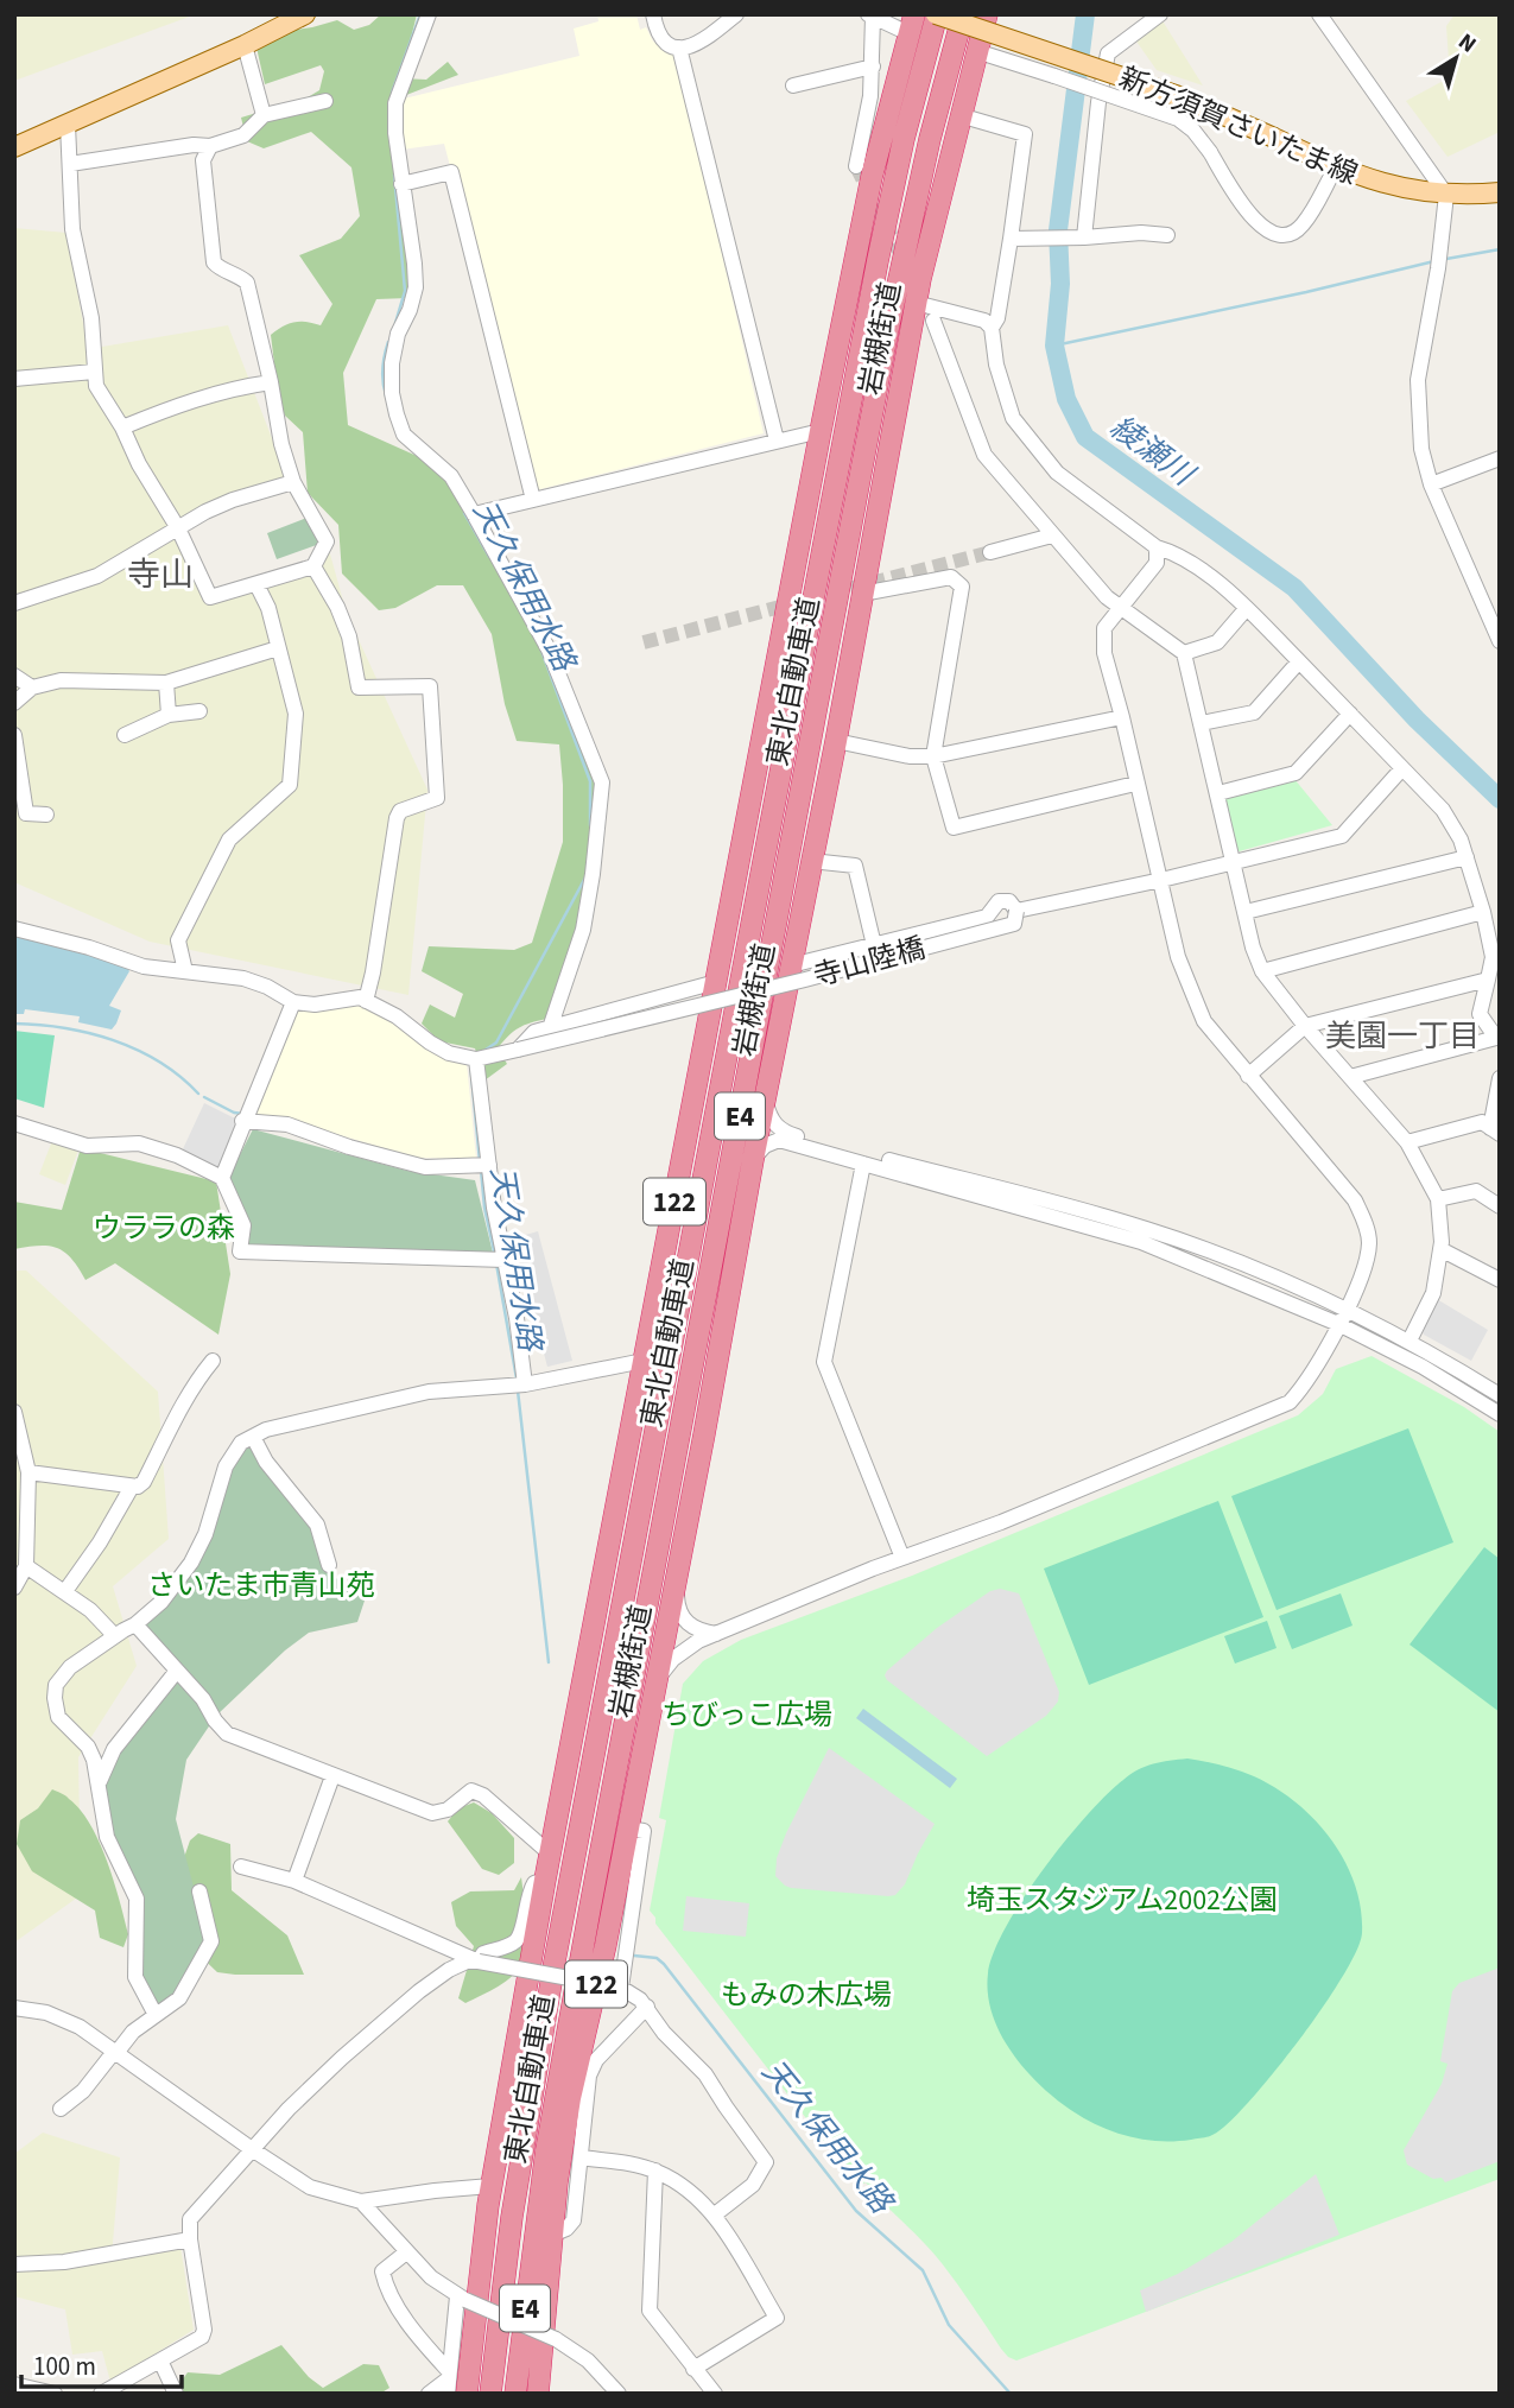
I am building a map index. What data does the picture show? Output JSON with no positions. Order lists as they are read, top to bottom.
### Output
{
  "streets": {
    "highway": [
      "岩槻街道",
      "東北自動車道",
      "E4",
      "122"
    ],
    "main road": ["新方須賀さいたま線"],
    "street": ["寺山陸橋"]
  },
  "crossings": [
    ["新方須賀さいたま線", "東北自動車道"]
  ],
  "districts": ["寺山", "美園一丁目"],
  "water": ["綾瀬川", "天久保用水路"],
  "parks": [
    "ウララの森",
    "さいたま市青山苑",
    "ちびっこ広場",
    "埼玉スタジアム2002公園",
    "もみの木広場"
  ],
  "scale_bar": "100 m",
  "north": "top right"
}
